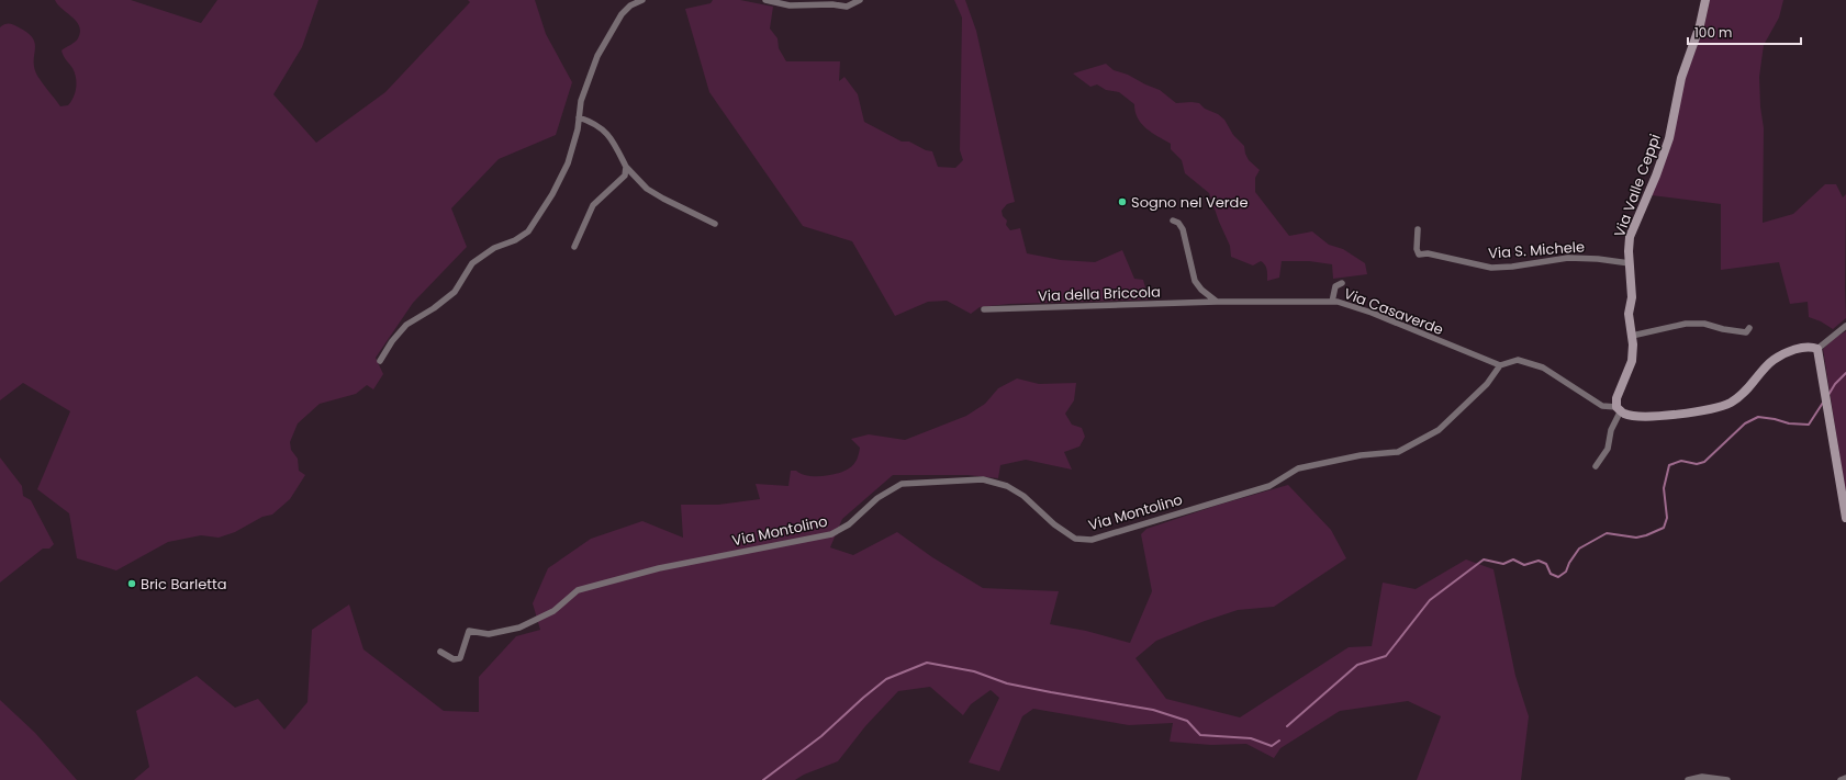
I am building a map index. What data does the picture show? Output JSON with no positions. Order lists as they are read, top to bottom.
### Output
{
  "streets": {
    "street": [
      "Via Valle Ceppi",
      "Via S. Michele",
      "Via della Briccola",
      "Via Casaverde",
      "Via Montolino"
    ]
  },
  "crossings": [
    ["Via Valle Ceppi", "Via S. Michele"],
    ["Via della Briccola", "Via Casaverde"],
    ["Via Casaverde", "Via Montolino"]
  ],
  "places": ["Sogno nel Verde", "Bric Barletta"],
  "scale_bar": "100 m"
}
